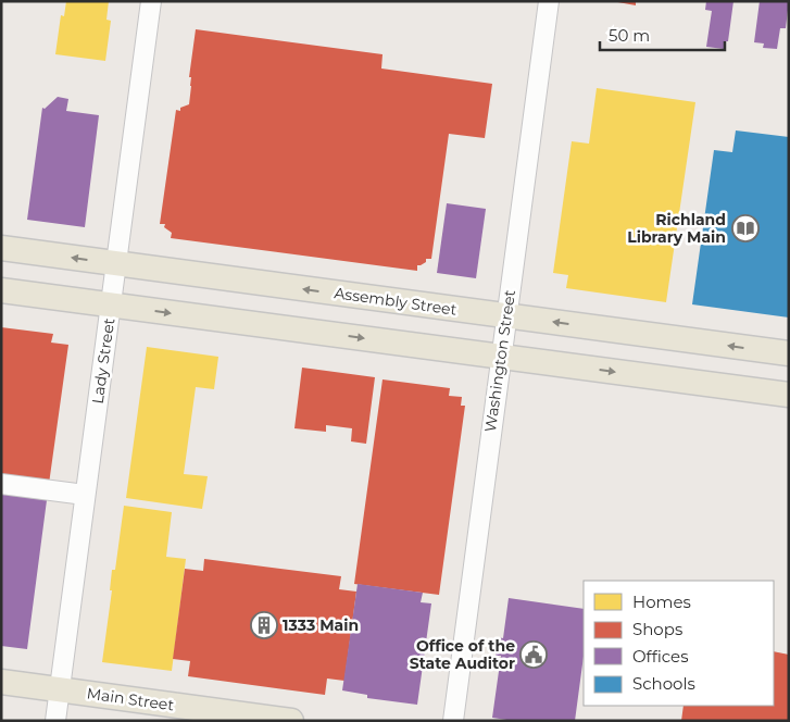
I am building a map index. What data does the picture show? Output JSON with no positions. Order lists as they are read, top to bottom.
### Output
{
  "streets": {
    "main road": ["Assembly Street", "Main Street"],
    "street": ["Lady Street", "Washington Street"]
  },
  "crossings": [
    ["Assembly Street", "Lady Street"],
    ["Assembly Street", "Washington Street"],
    ["Lady Street", "Main Street"]
  ],
  "places": {
    "library": ["Richland Library Main"],
    "building": ["1333 Main"],
    "public building": ["Office of the State Auditor"]
  },
  "legend": [
    "Homes",
    "Shops",
    "Offices",
    "Schools"
  ],
  "scale_bar": "50 m"
}
